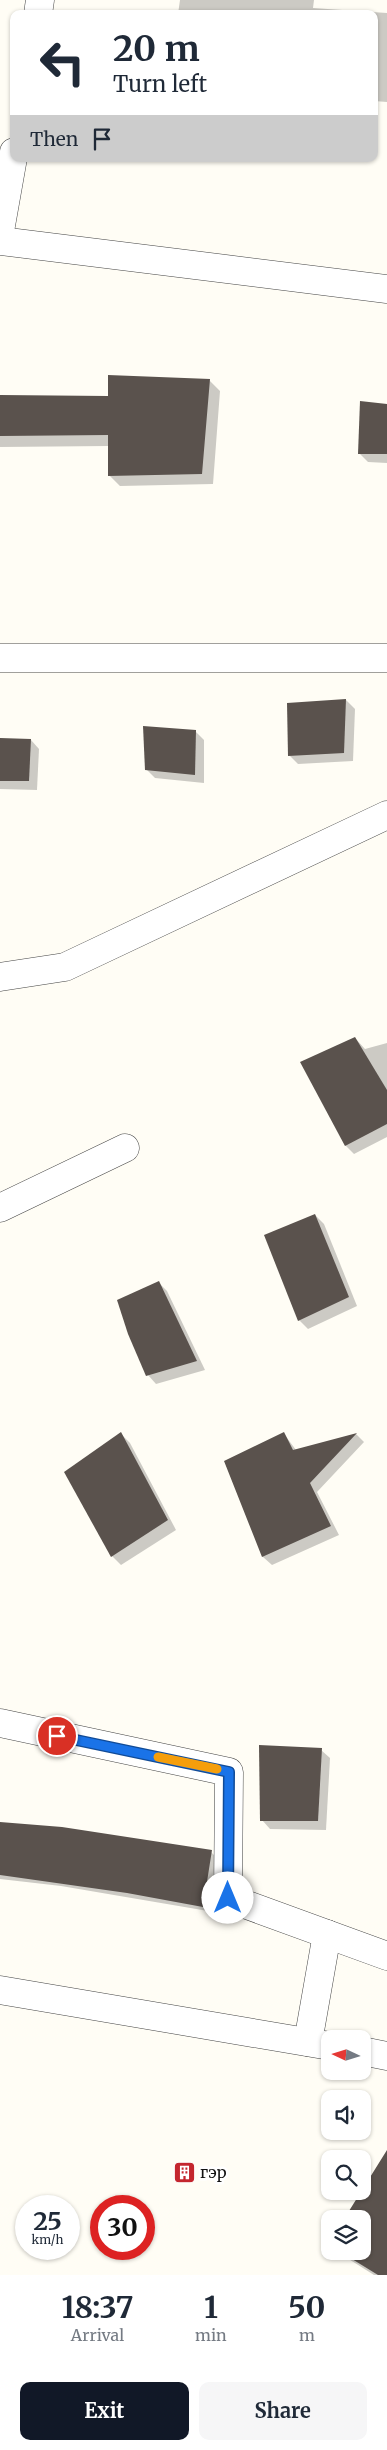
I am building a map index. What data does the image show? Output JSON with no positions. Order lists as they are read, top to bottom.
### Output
{
  "places": {
    "building": ["гэр"]
  },
  "north": "left",
  "page": {
    "turn": ["20 m", "Turn left"],
    "then": "Then",
    "speed": "25 km/h",
    "limit": "30",
    "eta": [
      "18:37",
      "Arrival",
      "1",
      "min",
      "50",
      "m"
    ],
    "buttons": ["Exit", "Share"]
  }
}
